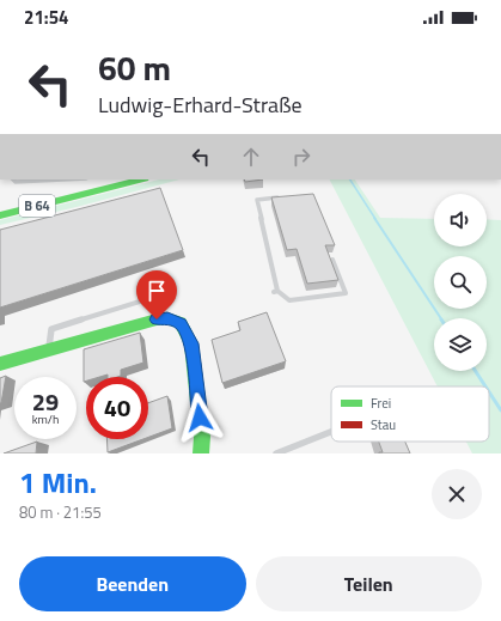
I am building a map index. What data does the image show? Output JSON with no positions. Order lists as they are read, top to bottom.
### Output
{
  "streets": {
    "street": ["B 64"]
  },
  "legend": ["Frei", "Stau"],
  "page": {
    "status": "21:54",
    "turn": ["60 m", "Ludwig-Erhard-Straße"],
    "speed": "29 km/h",
    "limit": "40",
    "heading": ["1 Min.", "80 m · 21:55"],
    "buttons": ["Beenden", "Teilen"]
  }
}
